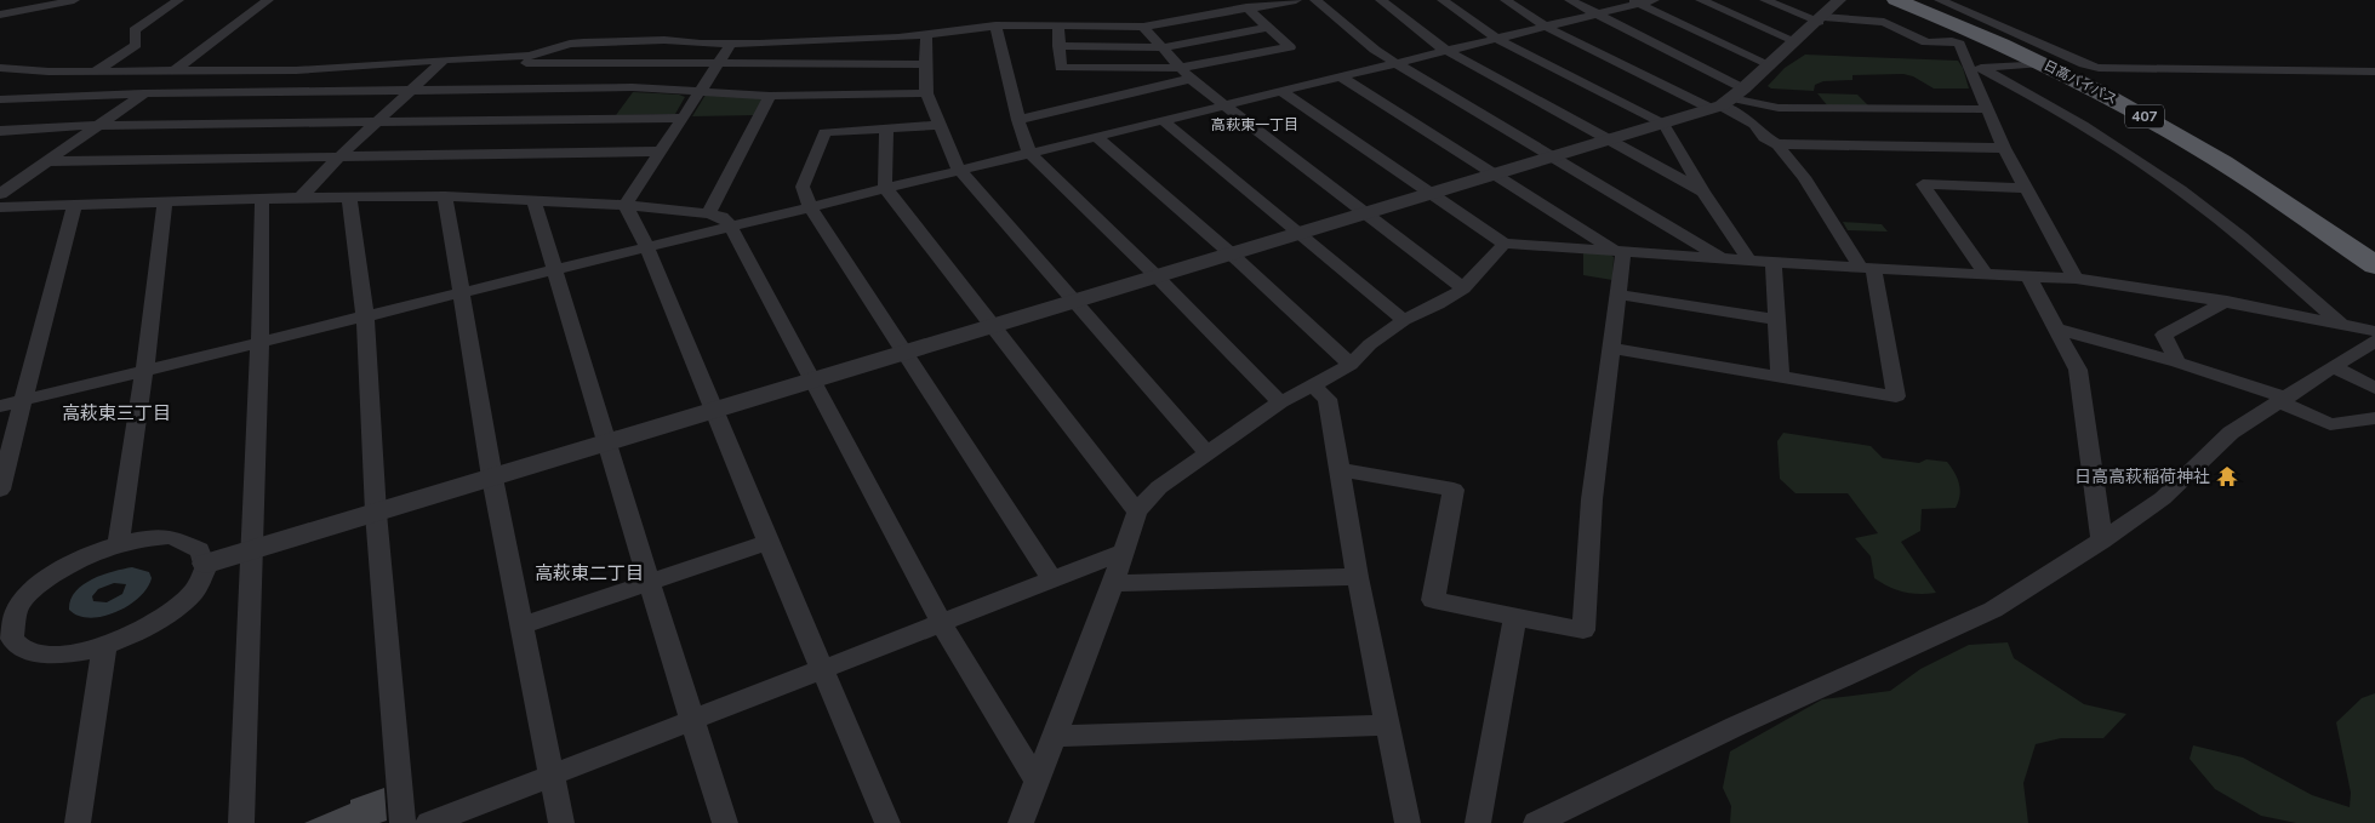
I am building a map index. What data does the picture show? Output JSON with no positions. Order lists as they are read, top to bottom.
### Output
{
  "streets": {
    "highway": ["日高バイパス", "407"]
  },
  "districts": ["高萩東一丁目", "高萩東三丁目", "高萩東二丁目"],
  "places": {
    "temple": ["日高高萩稲荷神社"]
  }
}
